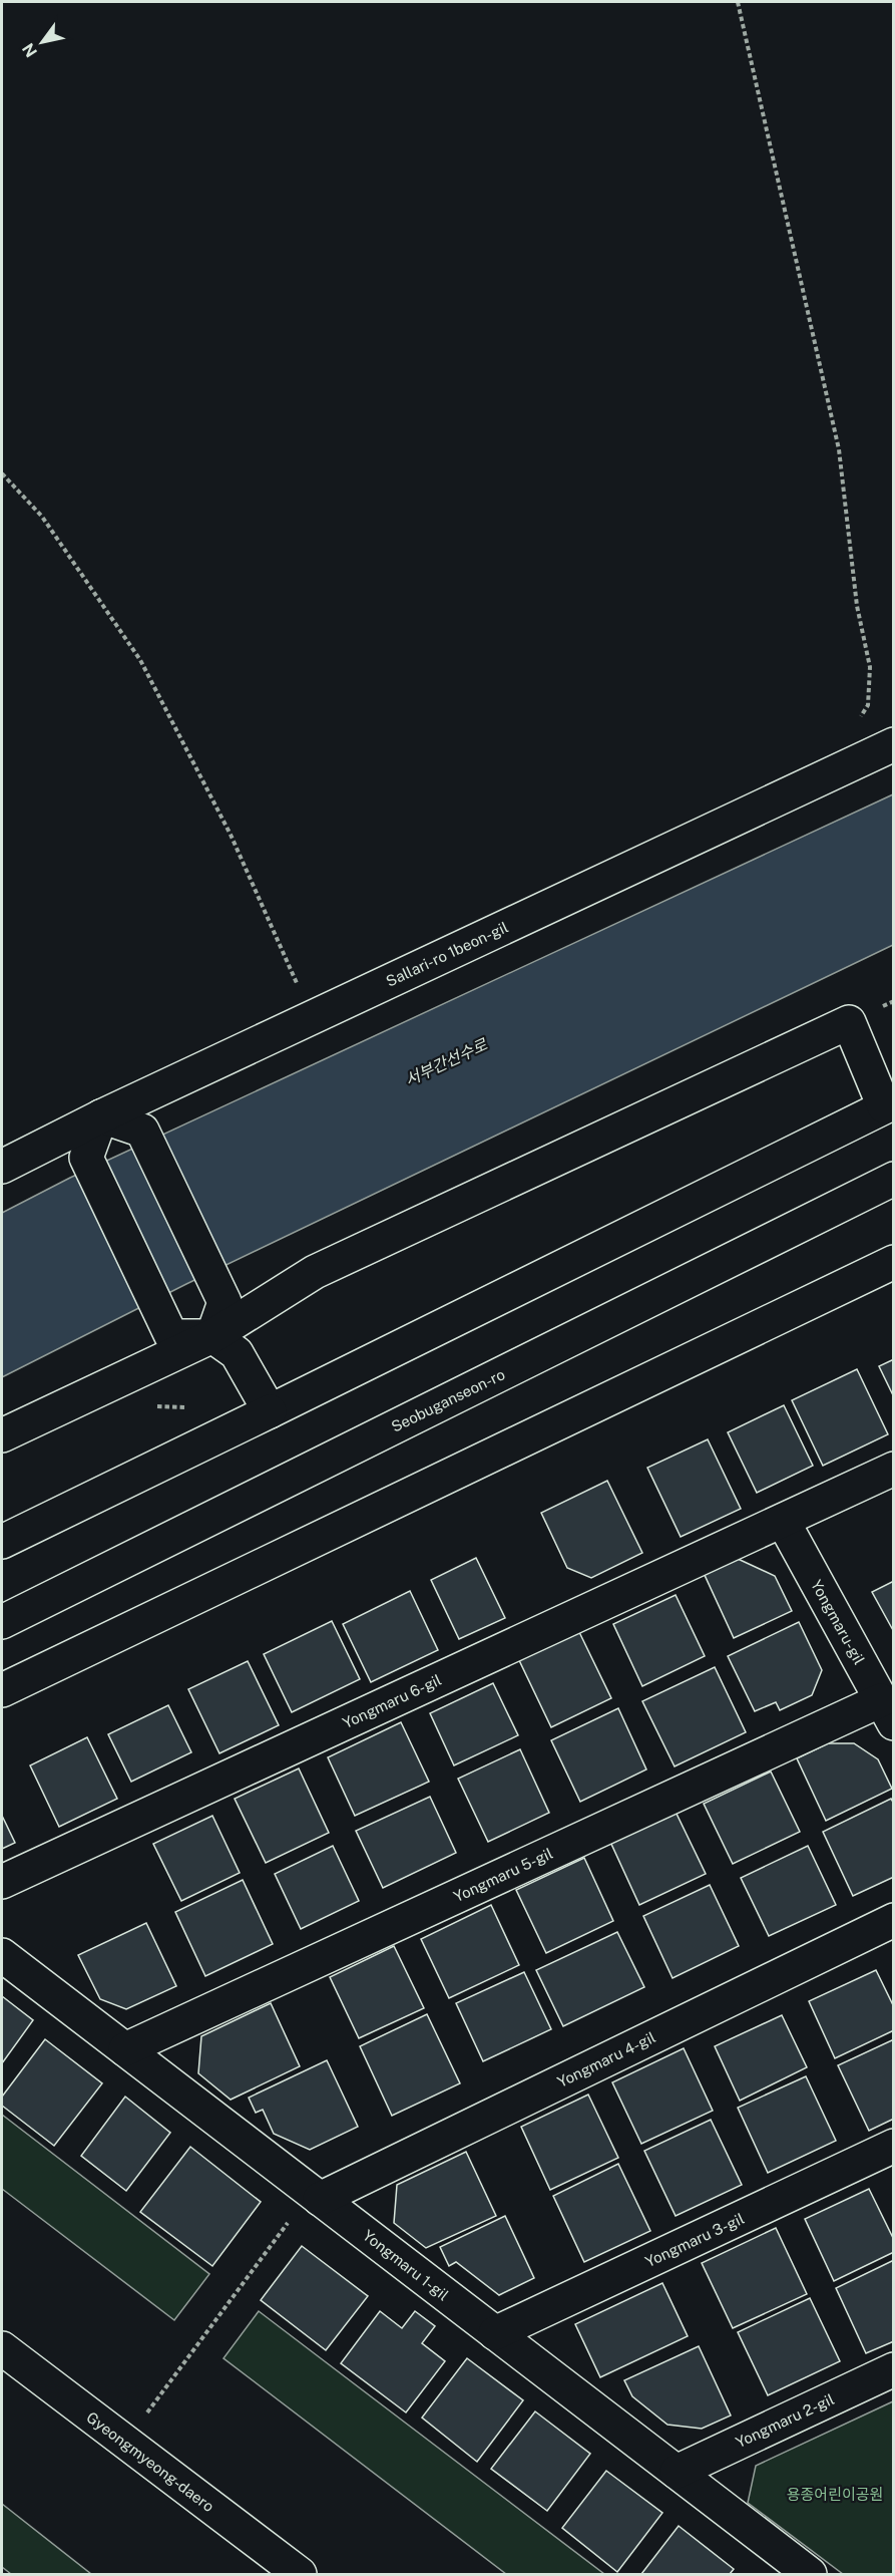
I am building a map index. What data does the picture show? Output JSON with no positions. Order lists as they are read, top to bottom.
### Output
{
  "streets": {
    "street": [
      "Sallari-ro 1beon-gil",
      "Seobuganseon-ro",
      "Yongmaru-gil",
      "Yongmaru 6-gil",
      "Yongmaru 5-gil",
      "Yongmaru 4-gil",
      "Yongmaru 3-gil",
      "Yongmaru 1-gil",
      "Yongmaru 2-gil",
      "Gyeongmyeong-daero"
    ]
  },
  "crossings": [
    ["Yongmaru-gil", "Yongmaru 6-gil"],
    ["Yongmaru-gil", "Yongmaru 5-gil"],
    ["Yongmaru 5-gil", "Yongmaru 1-gil"],
    ["Yongmaru 4-gil", "Yongmaru 1-gil"],
    ["Yongmaru 3-gil", "Yongmaru 1-gil"],
    ["Yongmaru 1-gil", "Yongmaru 2-gil"]
  ],
  "water": ["서부간선수로"],
  "parks": ["용종어린이공원"],
  "north": "bottom left"
}
